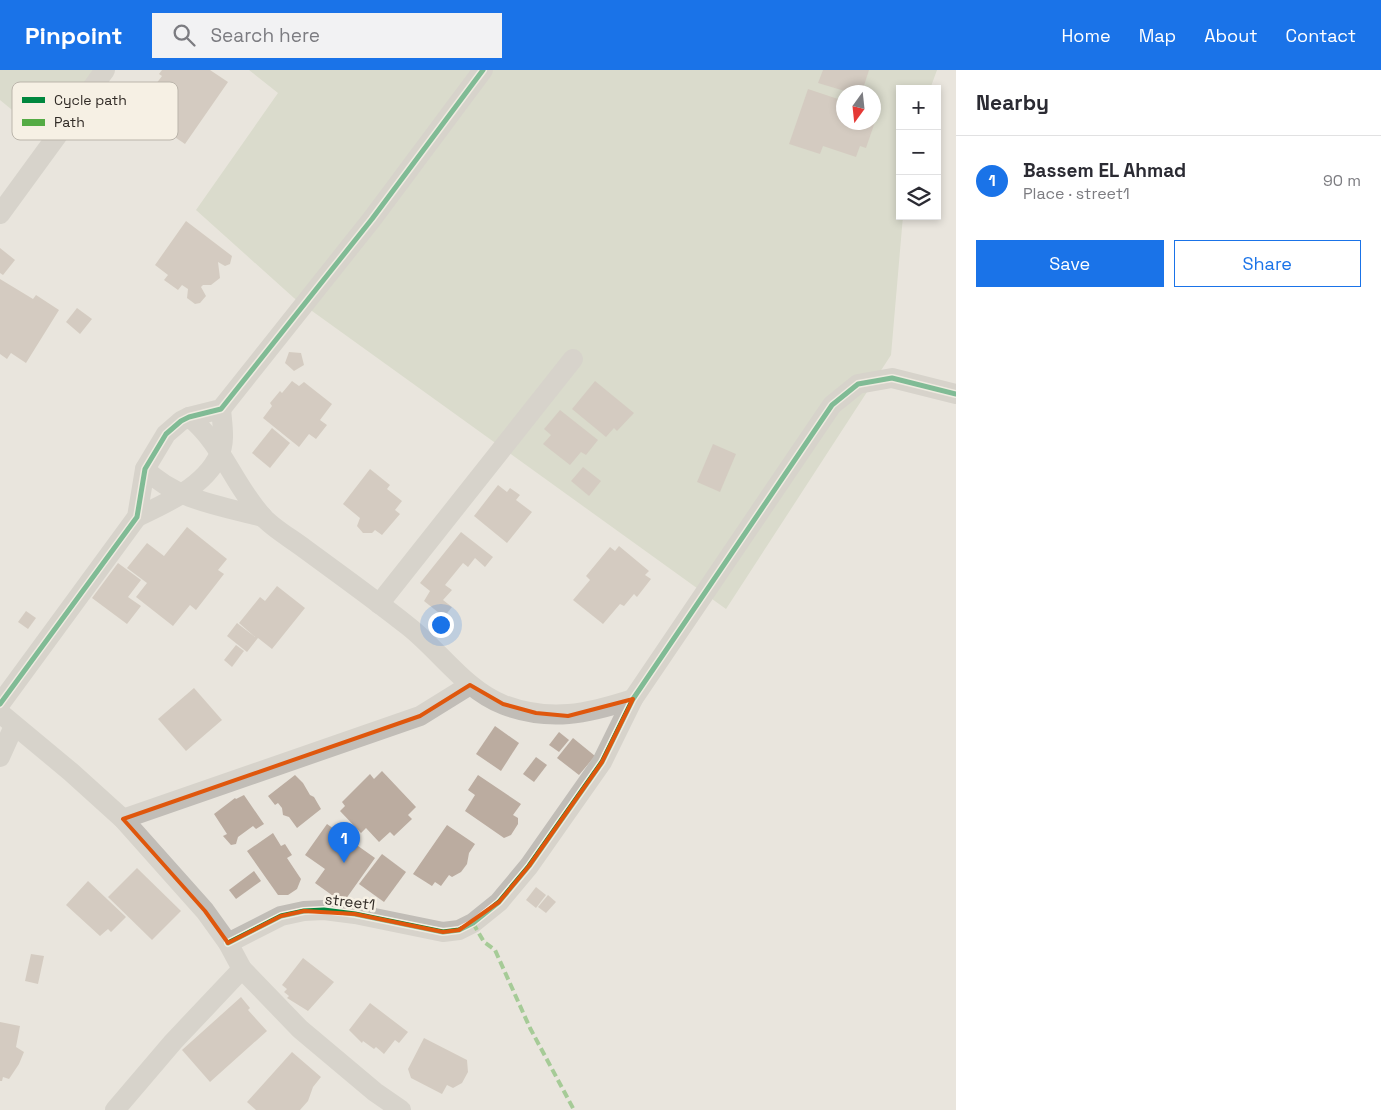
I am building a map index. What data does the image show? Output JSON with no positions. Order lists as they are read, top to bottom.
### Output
{
  "streets": {
    "street": ["street1"]
  },
  "legend": ["Cycle path", "Path"],
  "north": "bottom",
  "page": {
    "header": "Pinpoint",
    "search": "Search here",
    "nav": [
      "Home",
      "Map",
      "About",
      "Contact"
    ],
    "heading": "Nearby",
    "map_buttons": ["+", "−"],
    "list": [
      {
        "mark": "1",
        "name": "Bassem EL Ahmad",
        "note": "Place · street1",
        "value": "90 m"
      }
    ],
    "buttons": ["Save", "Share"],
    "pins": "1"
  }
}
